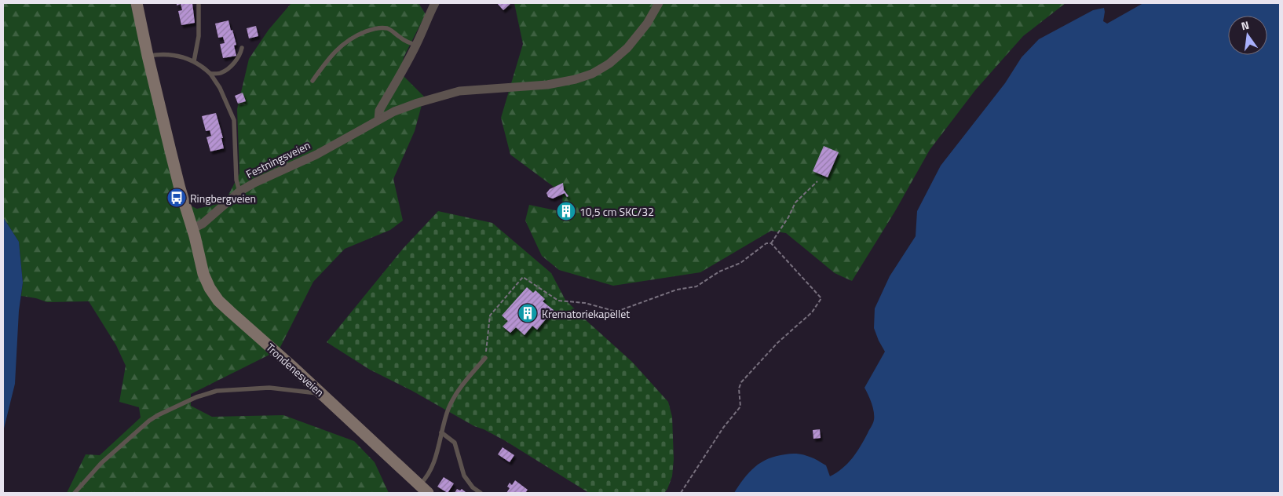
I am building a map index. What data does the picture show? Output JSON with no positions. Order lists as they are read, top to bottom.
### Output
{
  "streets": {
    "main road": ["Trondenesveien"],
    "street": ["Festningsveien"]
  },
  "crossings": [
    ["Festningsveien", "Trondenesveien"]
  ],
  "places": {
    "bus stop": ["Ringbergveien"],
    "building": ["10,5 cm SKC/32", "Krematoriekapellet"]
  },
  "north": "top"
}
